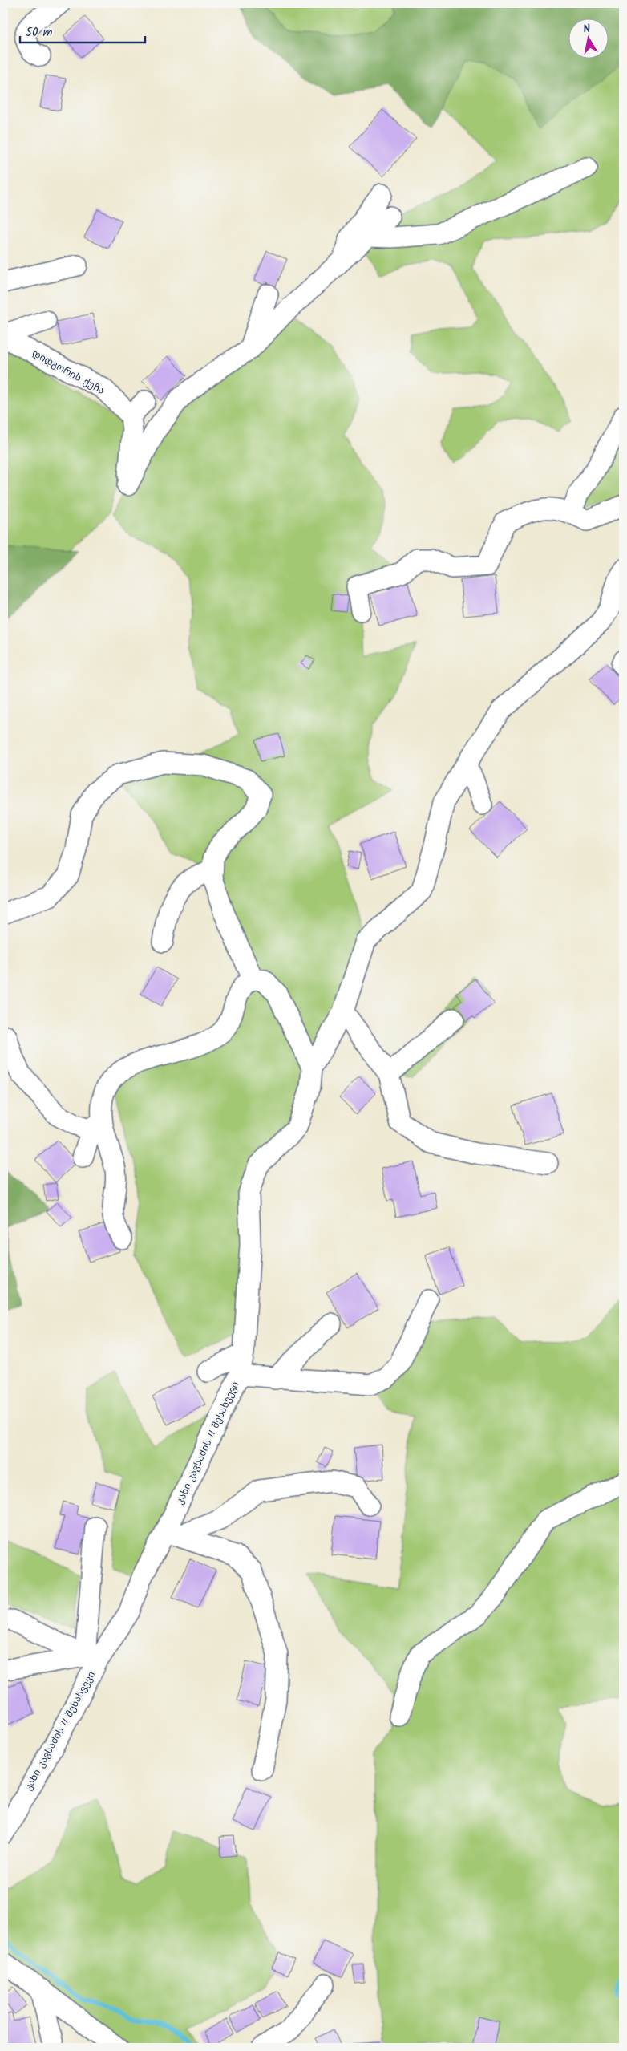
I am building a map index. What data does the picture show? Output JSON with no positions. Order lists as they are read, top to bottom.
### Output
{
  "streets": {
    "street": ["დიდგორის ქუჩა", "კახი კავსაძის II შესახვევი"]
  },
  "scale_bar": "50 m",
  "north": "top"
}
